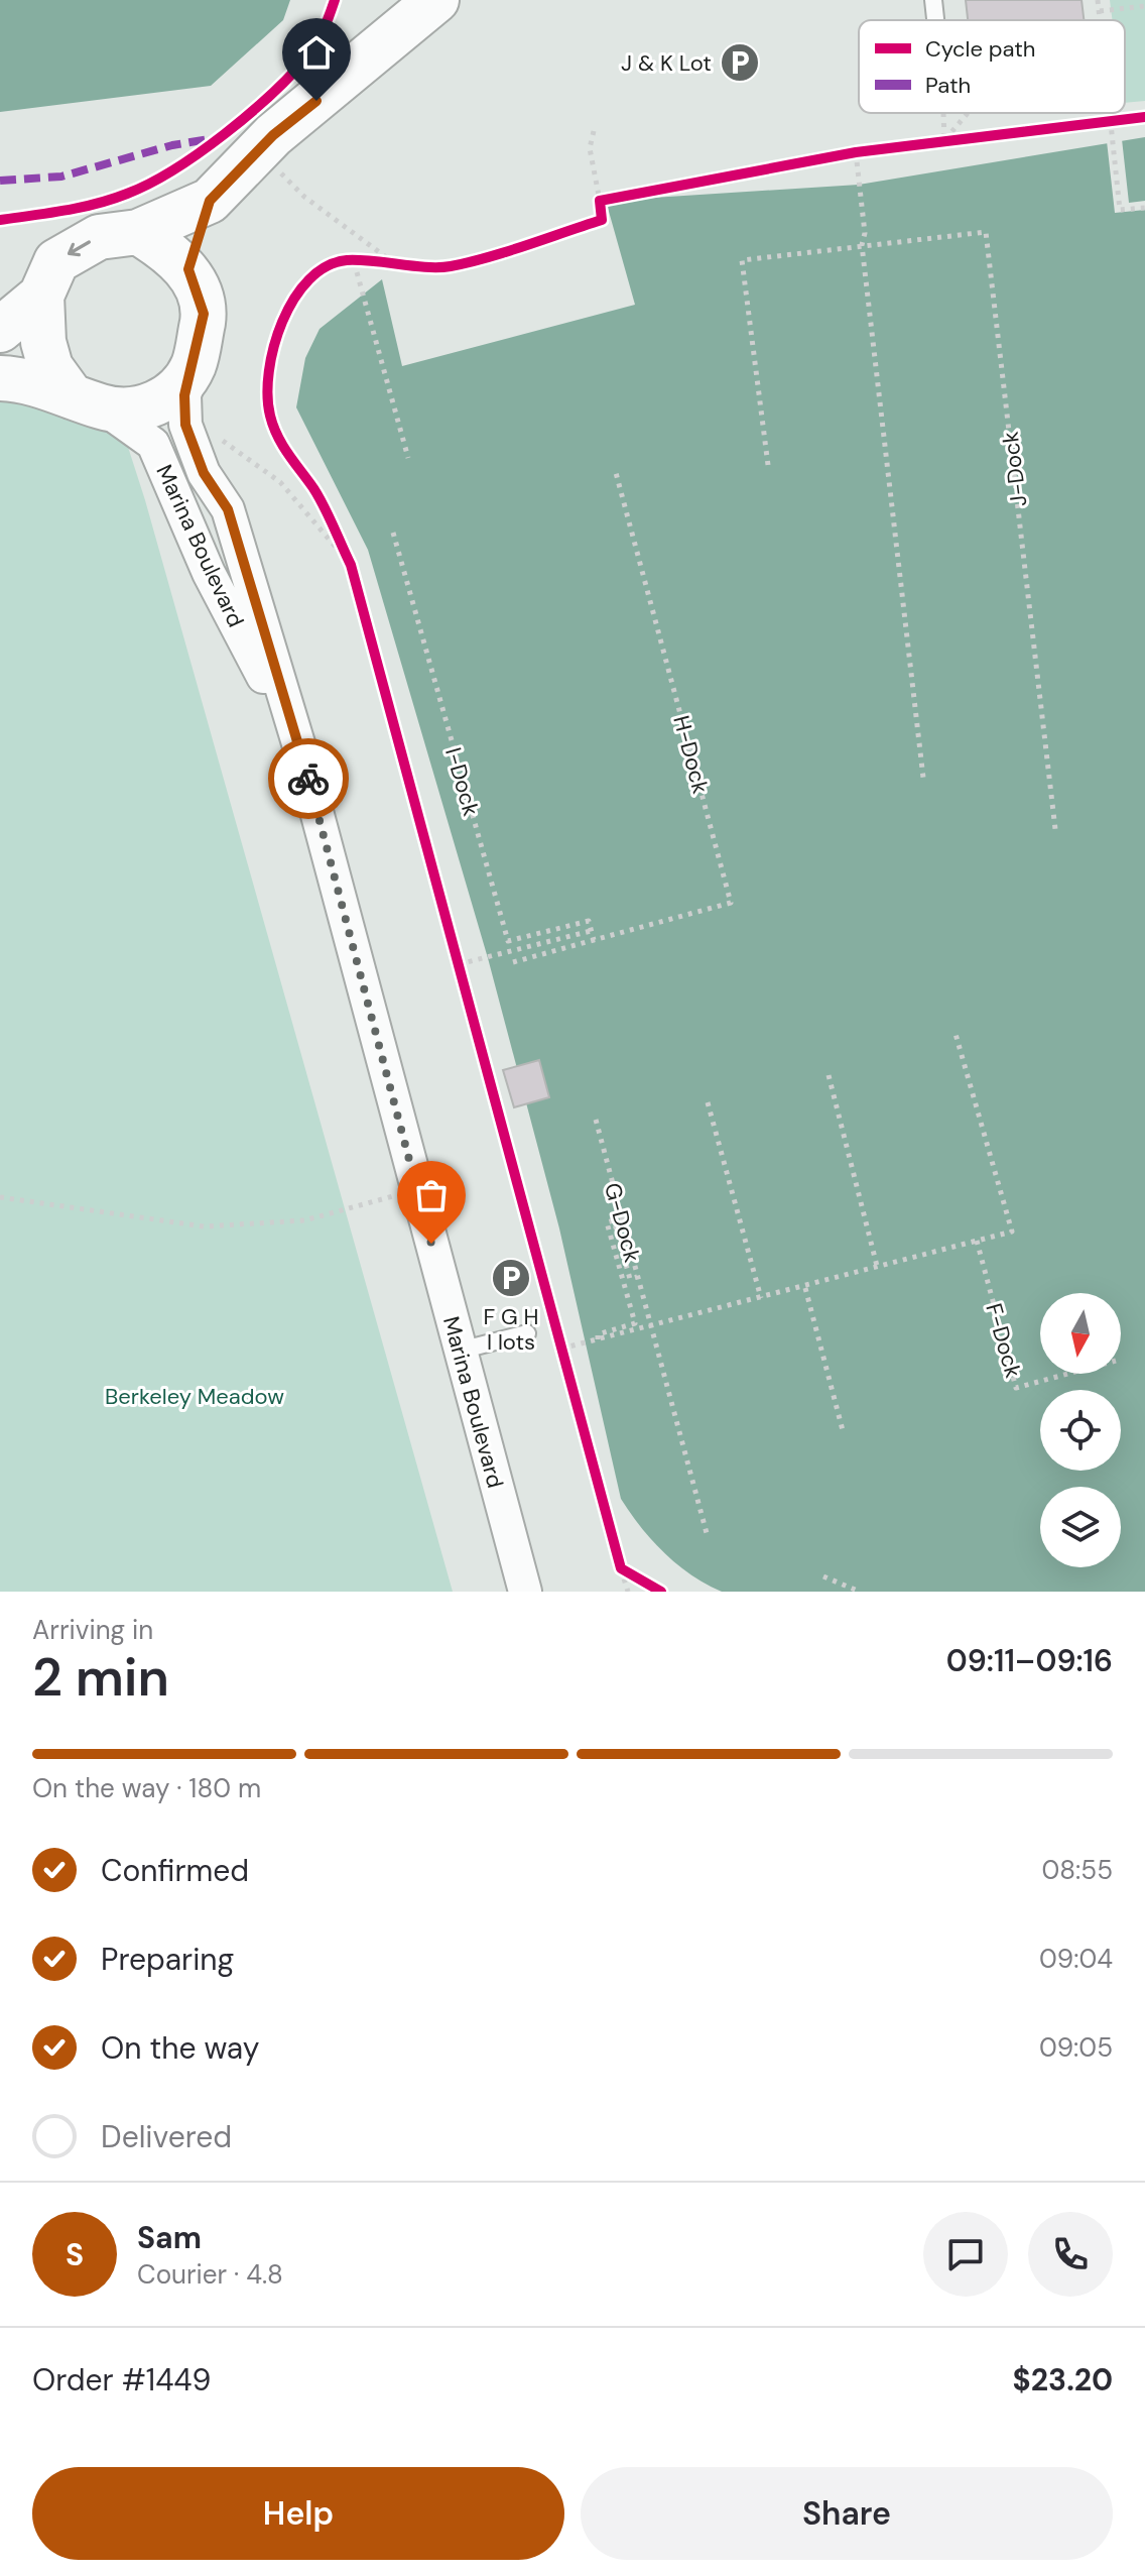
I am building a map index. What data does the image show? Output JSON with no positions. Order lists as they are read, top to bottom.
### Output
{
  "streets": {
    "street": ["Marina Boulevard"],
    "path": [
      "J-Dock",
      "H-Dock",
      "I-Dock",
      "G-Dock",
      "F-Dock"
    ]
  },
  "parks": ["Berkeley Meadow"],
  "places": {
    "parking": ["J & K Lot", "F G H I lots"]
  },
  "legend": ["Cycle path", "Path"],
  "north": "bottom",
  "page": {
    "heading": ["2 min", "Arriving in", "09:11–09:16"],
    "panel": [
      "Sam",
      "Courier · 4.8",
      "Order #1449",
      "$23.20"
    ],
    "bar": "On the way · 180 m",
    "list": [
      ["Confirmed", "08:55"],
      ["Preparing", "09:04"],
      ["On the way", "09:05"],
      "Delivered"
    ],
    "round": "S",
    "buttons": ["Help", "Share"]
  }
}
